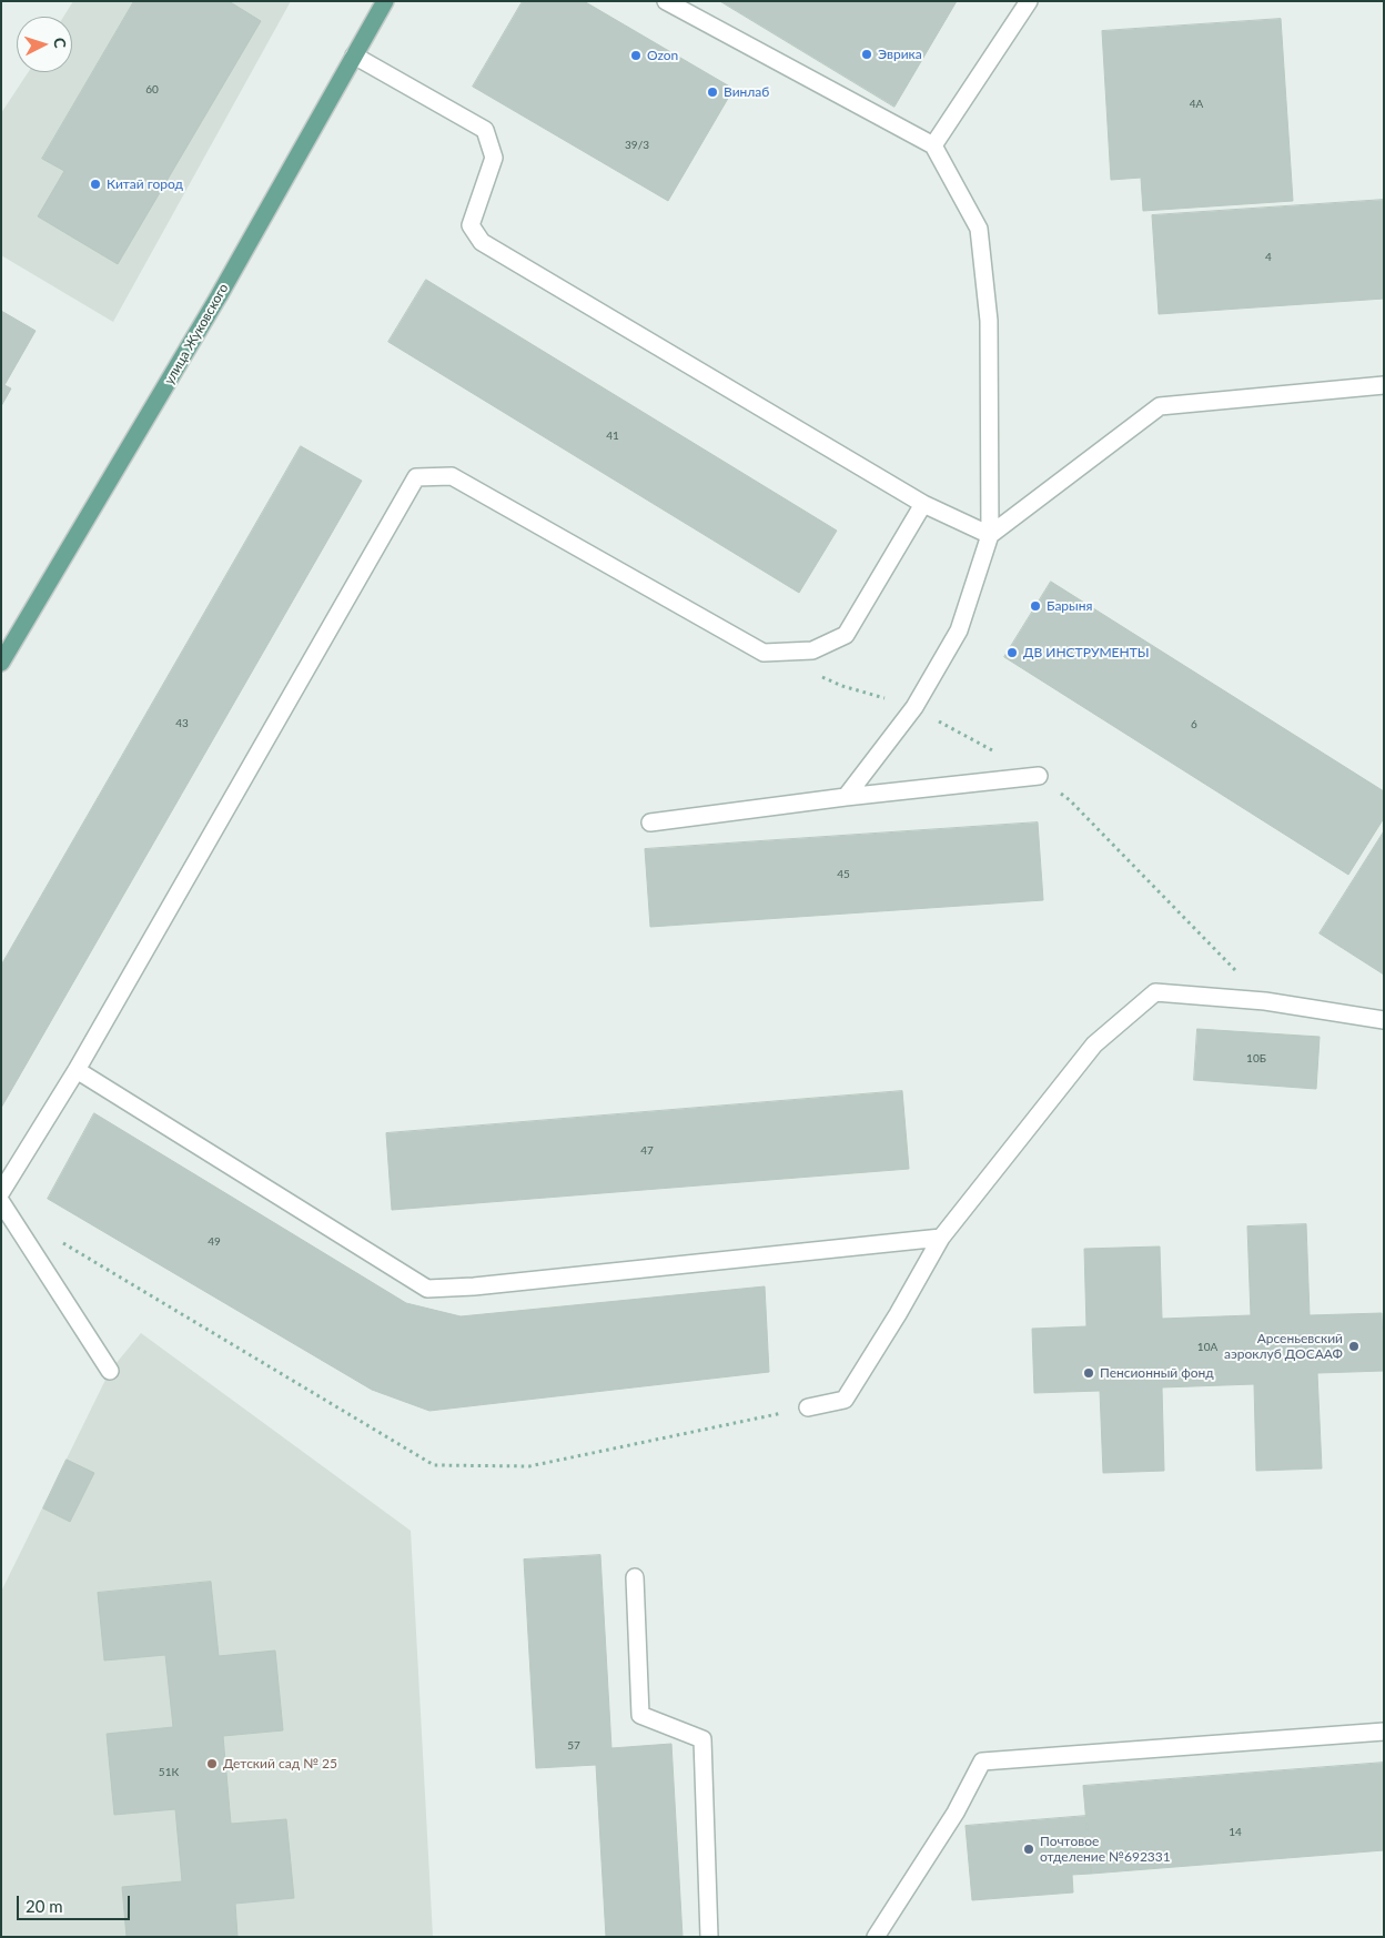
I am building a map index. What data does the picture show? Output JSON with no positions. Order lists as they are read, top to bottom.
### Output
{
  "streets": {
    "main road": ["улица Жуковского"]
  },
  "places": [
    "Эврика",
    "Ozon",
    "Винлаб",
    "Китай город",
    "Барыня",
    "ДВ ИНСТРУМЕНТЫ",
    "Арсеньевский аэроклуб ДОСААФ",
    "Пенсионный фонд",
    "Детский сад № 25",
    "Почтовое отделение №692331"
  ],
  "house_numbers": [
    "60",
    "4А",
    "39/3",
    "4",
    "41",
    "43",
    "6",
    "45",
    "10Б",
    "47",
    "49",
    "10А",
    "57",
    "51К",
    "14"
  ],
  "scale_bar": "20 m",
  "north": "right"
}
